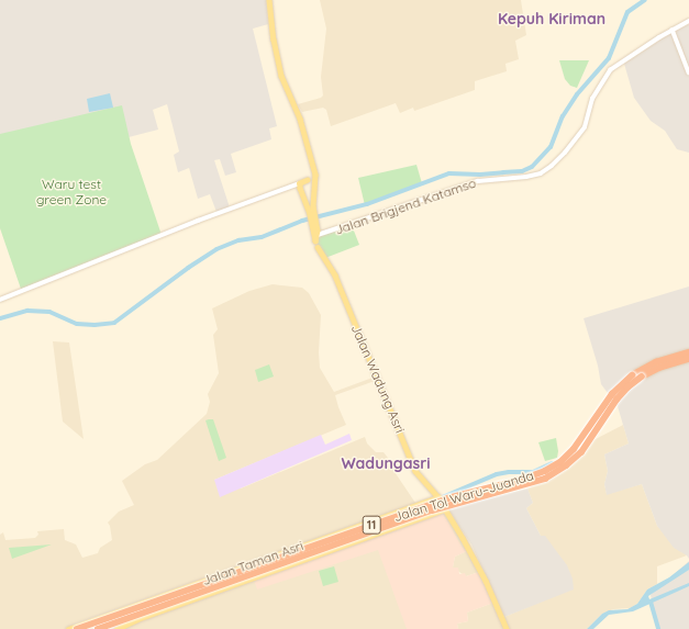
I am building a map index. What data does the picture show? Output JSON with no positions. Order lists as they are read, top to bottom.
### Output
{
  "streets": {
    "highway": ["Jalan Tol Waru–Juanda", "11"],
    "main road": ["Jalan Wadung Asri", "Jalan Taman Asri"],
    "street": ["Jalan Brigjend Katamso"]
  },
  "crossings": [
    ["Jalan Brigjend Katamso", "Jalan Wadung Asri"],
    ["Jalan Wadung Asri", "Jalan Taman Asri"]
  ],
  "districts": ["Kepuh Kiriman", "Wadungasri"],
  "parks": ["Waru test green Zone"]
}
